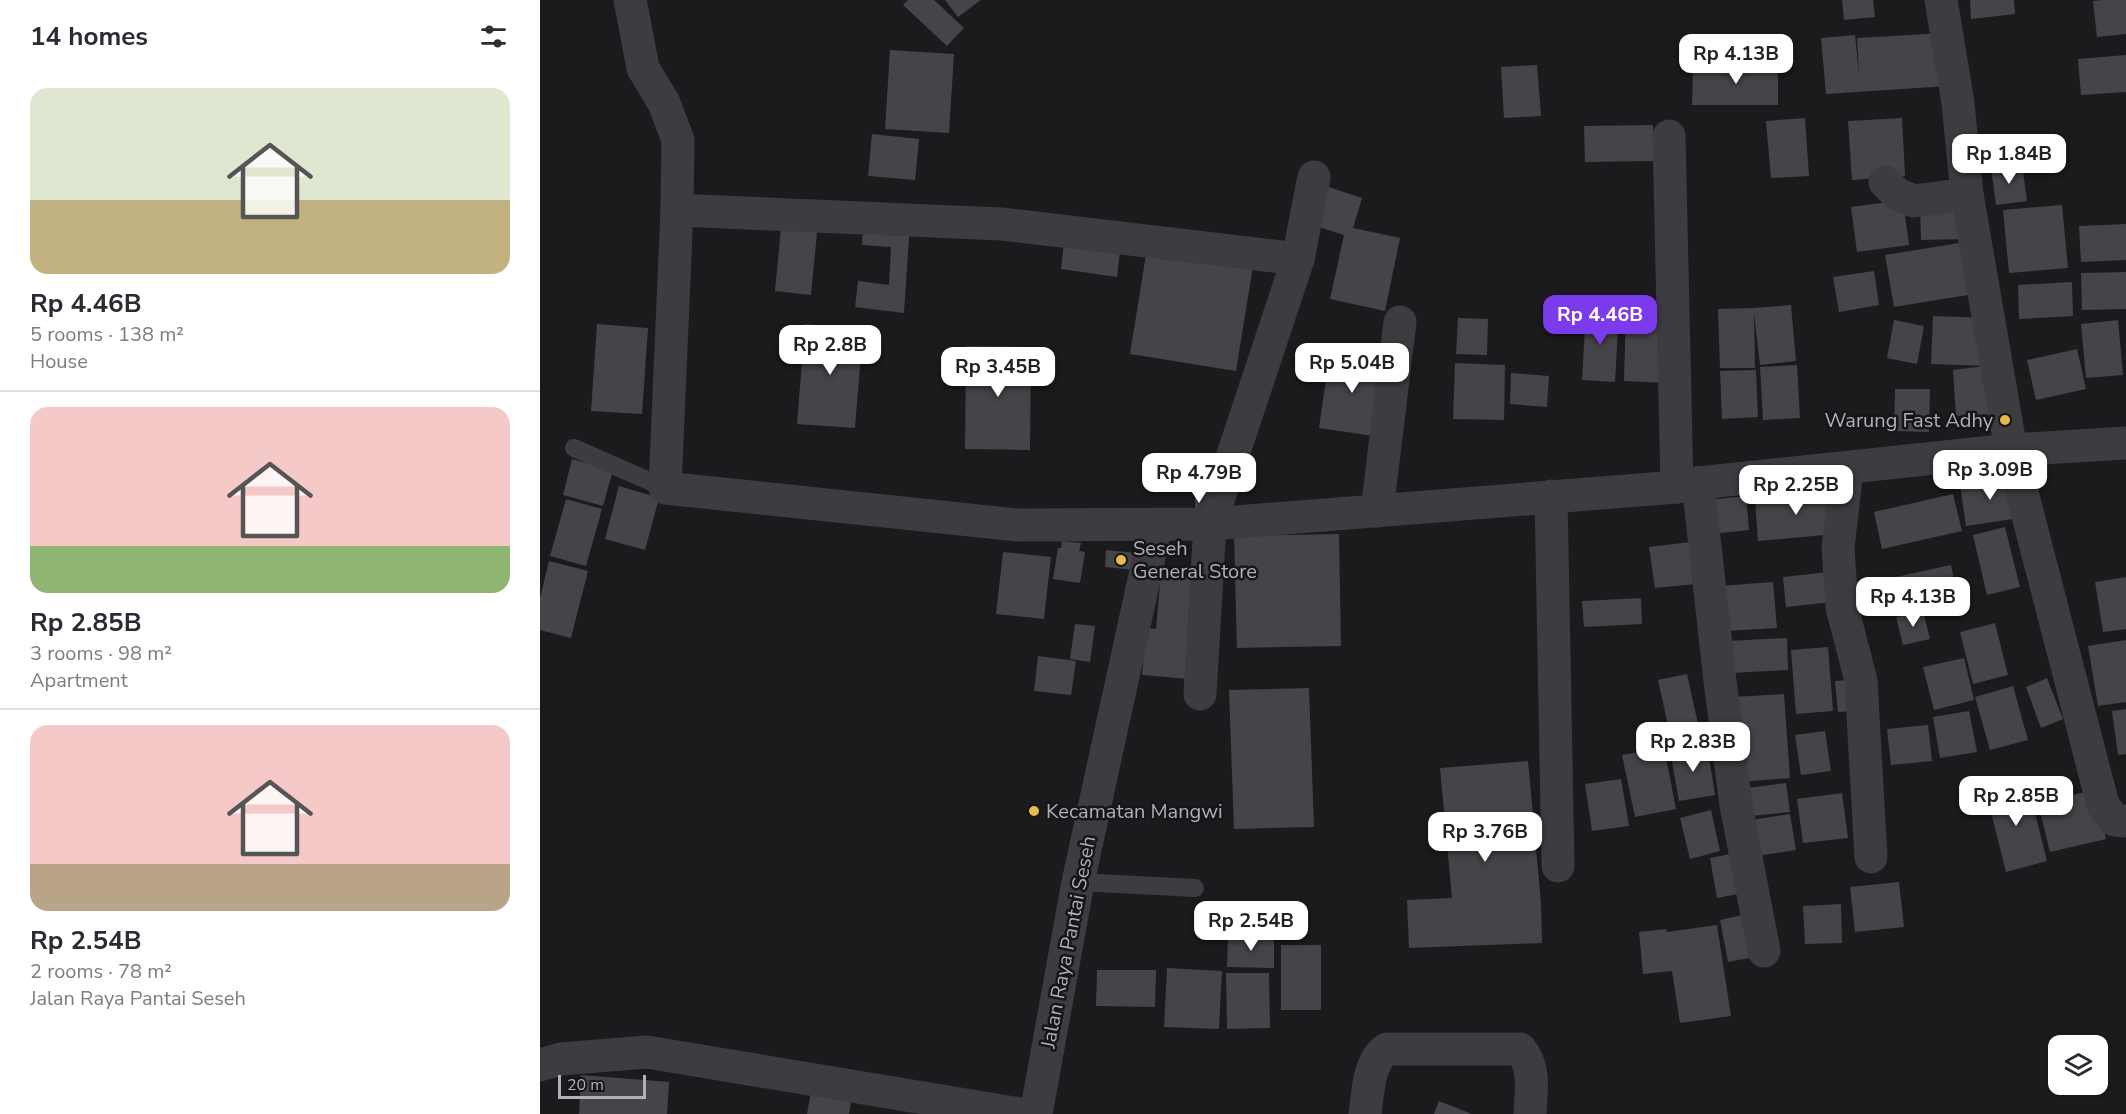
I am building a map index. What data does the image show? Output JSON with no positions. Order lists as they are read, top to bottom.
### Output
{
  "streets": {
    "street": ["Jalan Raya Pantai Seseh"]
  },
  "places": ["Warung Fast Adhy", "Seseh General Store", "Kecamatan Mangwi"],
  "scale_bar": "20 m",
  "page": {
    "heading": "14 homes",
    "price": [
      "Rp 4.13B",
      "Rp 1.84B",
      "Rp 4.46B",
      "Rp 2.8B",
      "Rp 5.04B",
      "Rp 3.45B",
      "Rp 3.09B",
      "Rp 4.79B",
      "Rp 2.25B",
      "Rp 4.13B",
      "Rp 2.83B",
      "Rp 2.85B",
      "Rp 3.76B",
      "Rp 2.54B"
    ],
    "list": [
      {
        "name": "Rp 4.46B",
        "note": "5 rooms · 138 m² · House"
      },
      {
        "name": "Rp 2.85B",
        "note": "3 rooms · 98 m² · Apartment"
      },
      {
        "name": "Rp 2.54B",
        "note": "2 rooms · 78 m² · Jalan Raya Pantai Seseh"
      }
    ],
    "scale": "20 m"
  }
}
